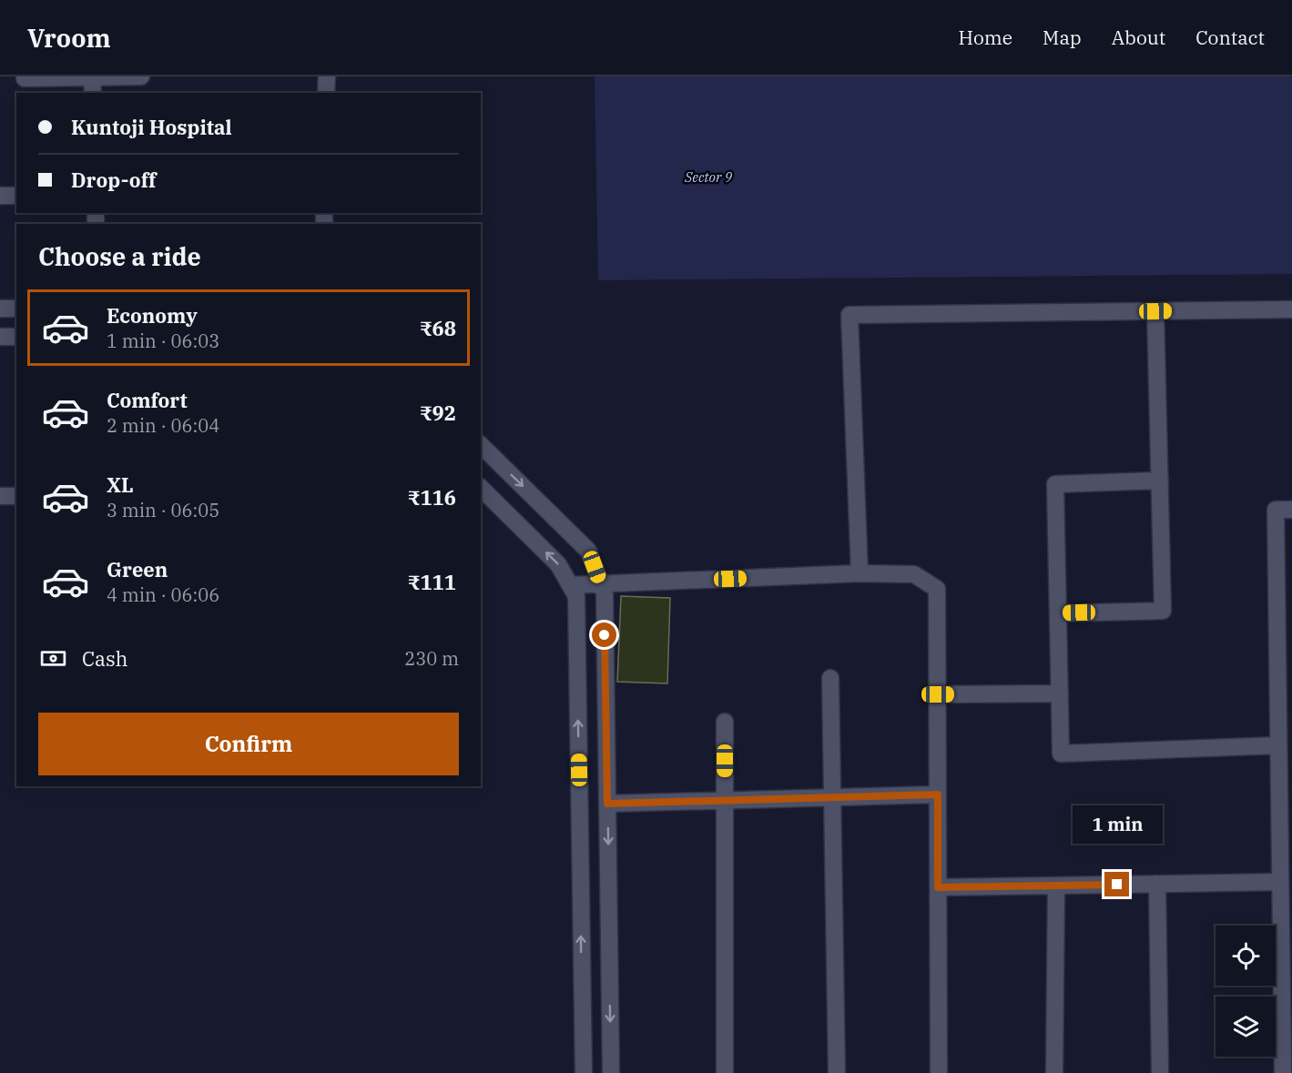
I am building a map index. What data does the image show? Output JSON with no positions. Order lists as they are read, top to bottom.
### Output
{
  "parks": ["Sector 9"],
  "page": {
    "header": "Vroom",
    "nav": [
      "Home",
      "Map",
      "About",
      "Contact"
    ],
    "banner": ["Kuntoji Hospital", "Drop-off"],
    "heading": "Choose a ride",
    "list": [
      {
        "name": "Economy",
        "note": "1 min · 06:03",
        "value": "₹68"
      },
      {
        "name": "Comfort",
        "note": "2 min · 06:04",
        "value": "₹92"
      },
      {
        "name": "XL",
        "note": "3 min · 06:05",
        "value": "₹116"
      },
      {
        "name": "Green",
        "note": "4 min · 06:06",
        "value": "₹111"
      }
    ],
    "pay": ["Cash", "230 m"],
    "buttons": "Confirm",
    "bubble": "1 min"
  }
}
